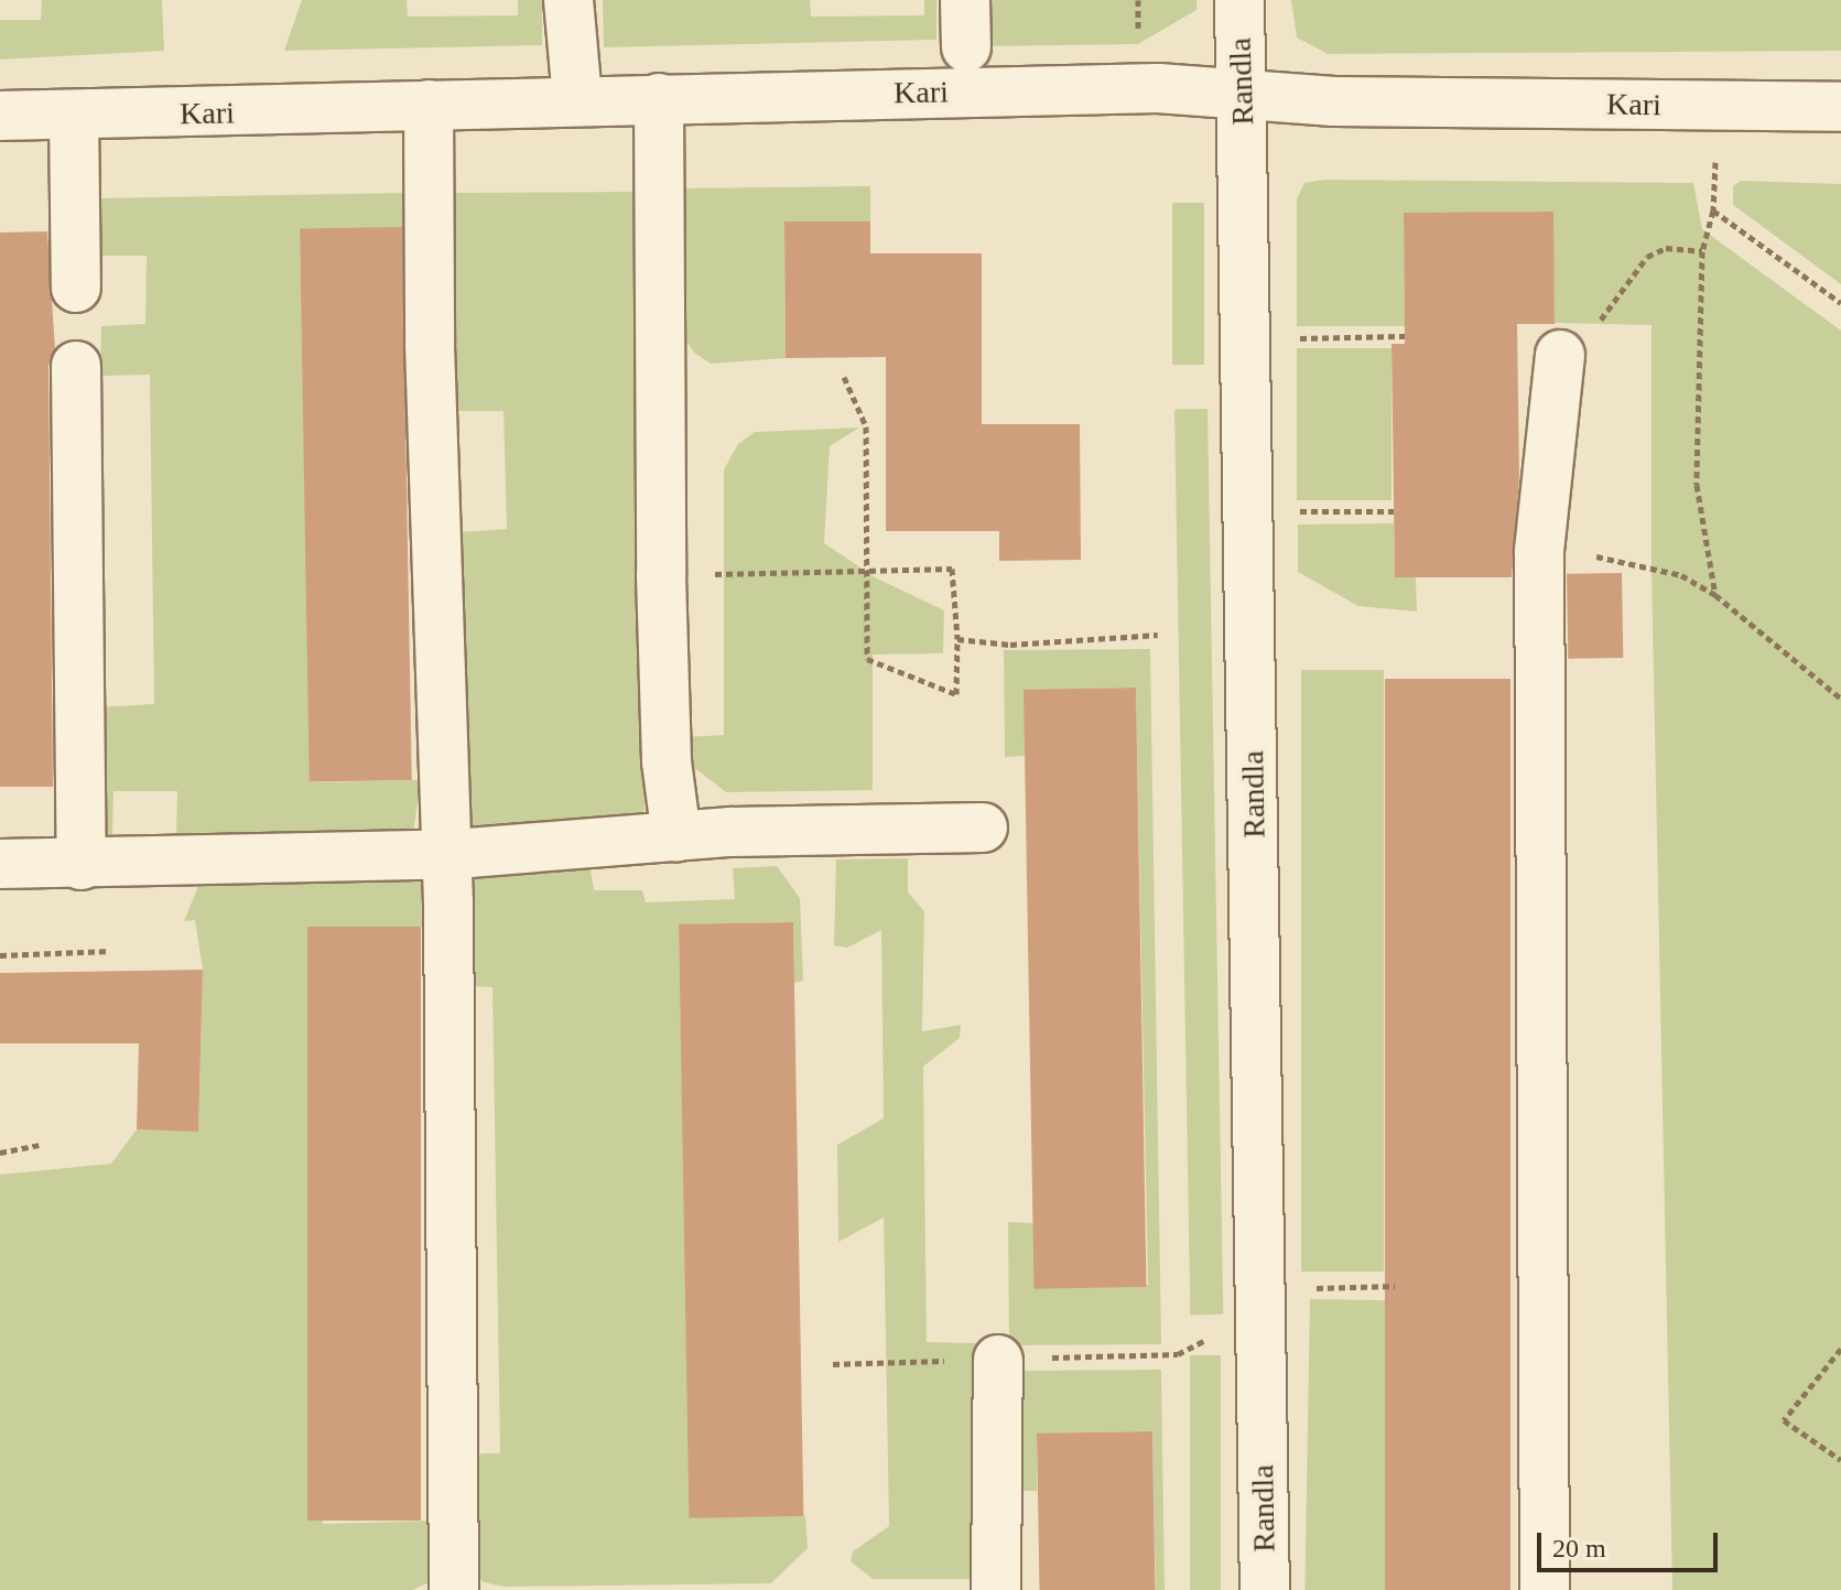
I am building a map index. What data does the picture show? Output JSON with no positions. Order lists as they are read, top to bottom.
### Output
{
  "streets": {
    "street": ["Randla", "Kari"]
  },
  "crossings": [
    ["Randla", "Kari"]
  ],
  "scale_bar": "20 m"
}
